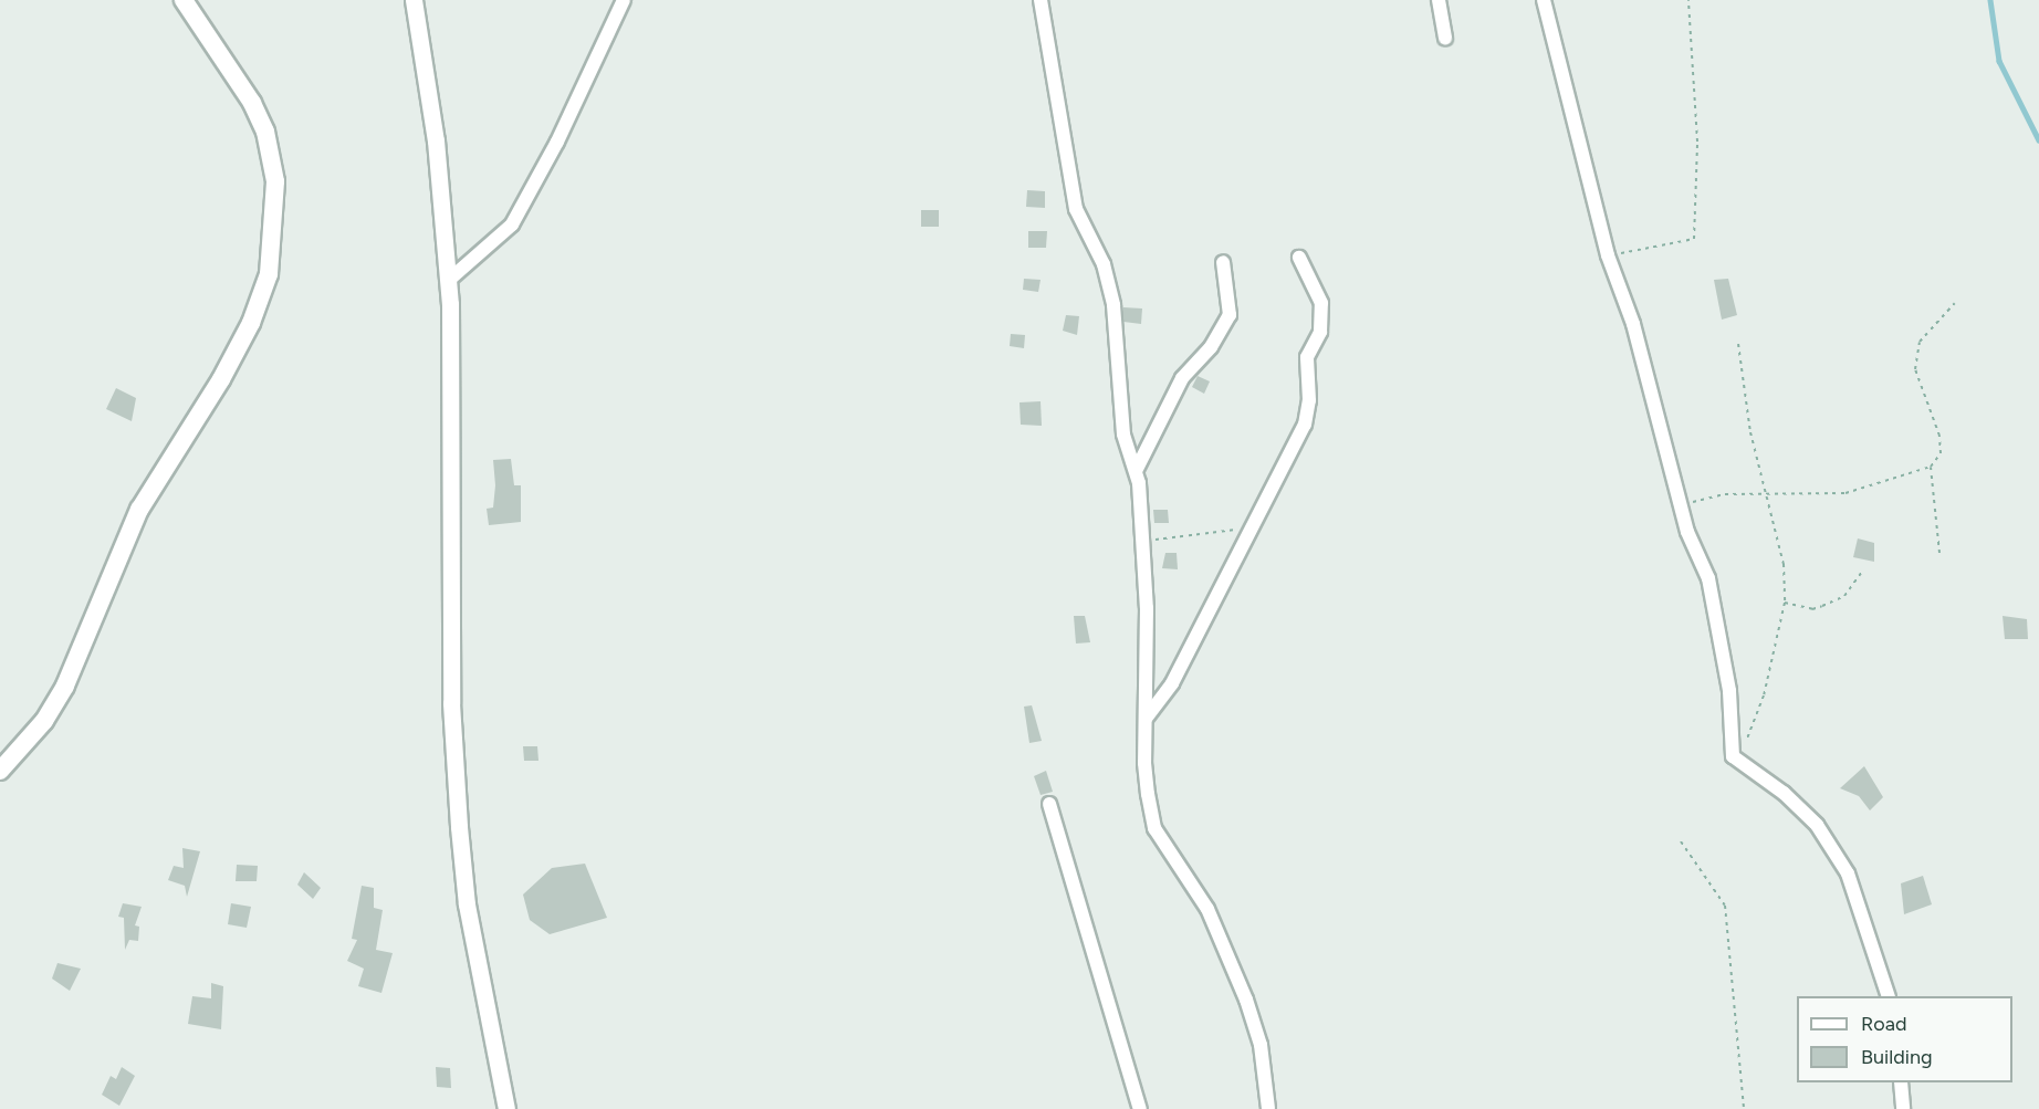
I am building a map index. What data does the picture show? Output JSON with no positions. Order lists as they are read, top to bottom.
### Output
{
  "legend": ["Road", "Building"]
}
